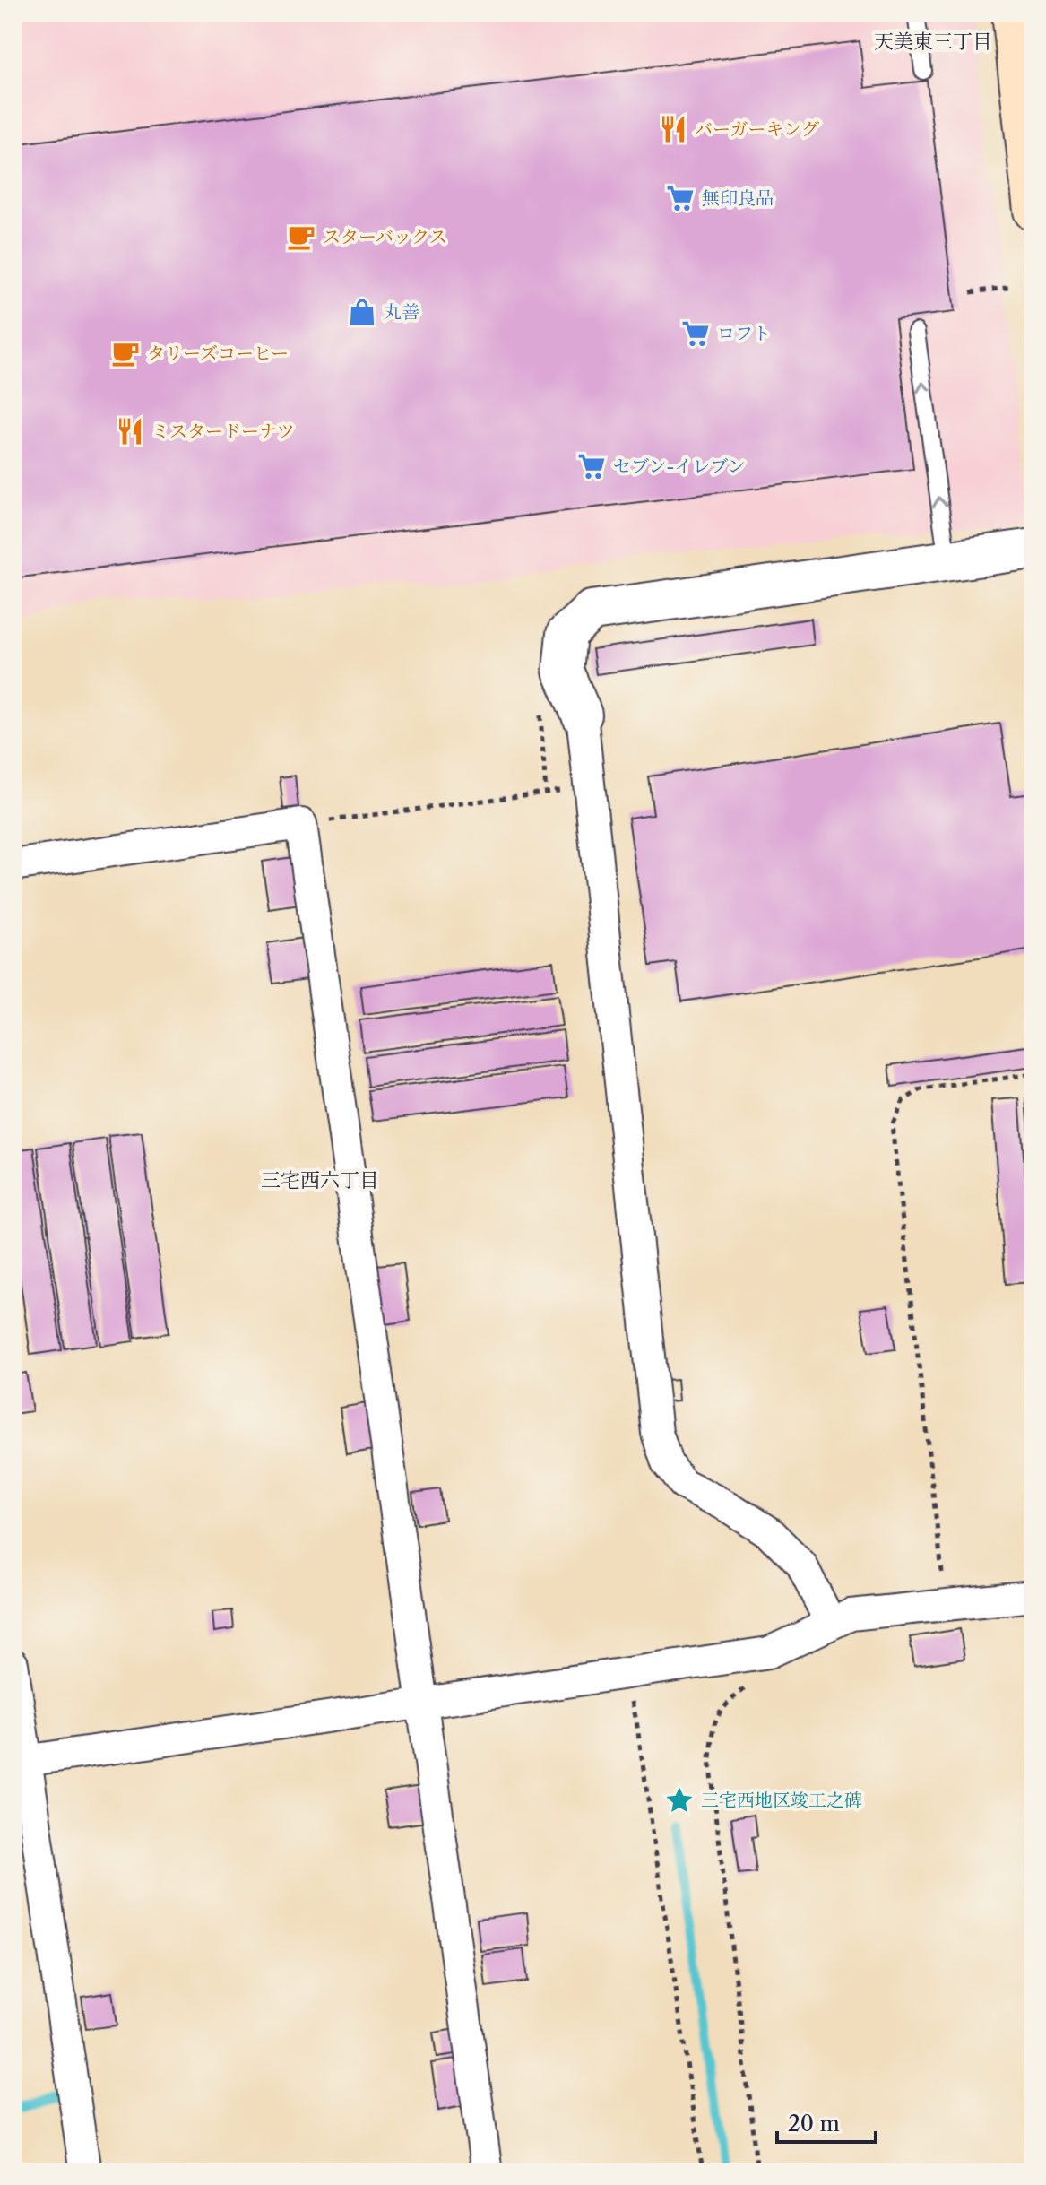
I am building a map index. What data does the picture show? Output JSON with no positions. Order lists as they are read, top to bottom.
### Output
{
  "districts": ["天美東三丁目", "三宅西六丁目"],
  "places": {
    "restaurant": ["バーガーキング", "ミスタードーナツ"],
    "supermarket": ["無印良品", "ロフト", "セブン-イレブン"],
    "cafe": ["スターバックス", "タリーズコーヒー"],
    "shop": ["丸善"],
    "place": ["三宅西地区竣工之碑"]
  },
  "scale_bar": "20 m"
}
